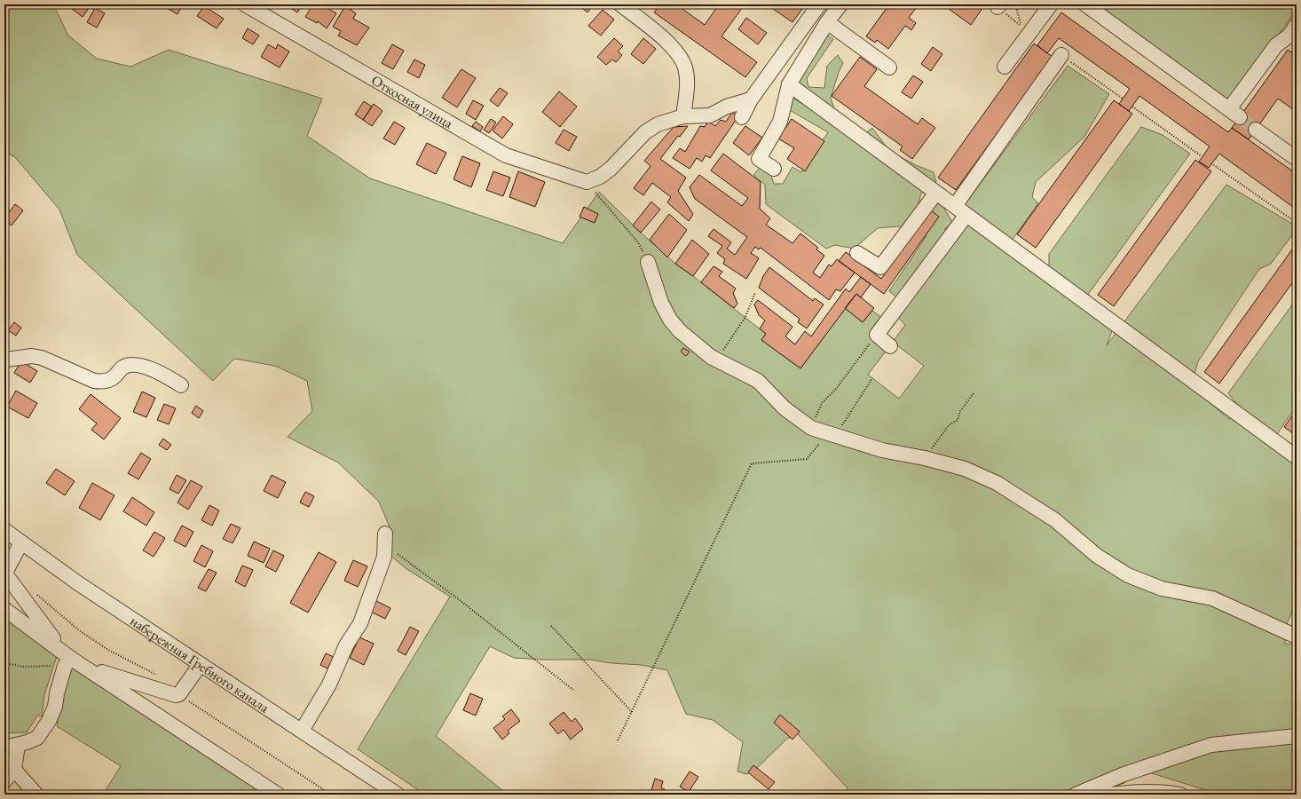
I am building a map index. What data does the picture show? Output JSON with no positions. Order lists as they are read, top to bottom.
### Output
{
  "streets": {
    "street": ["Откосная улица", "набережная Гребного канала"]
  }
}
